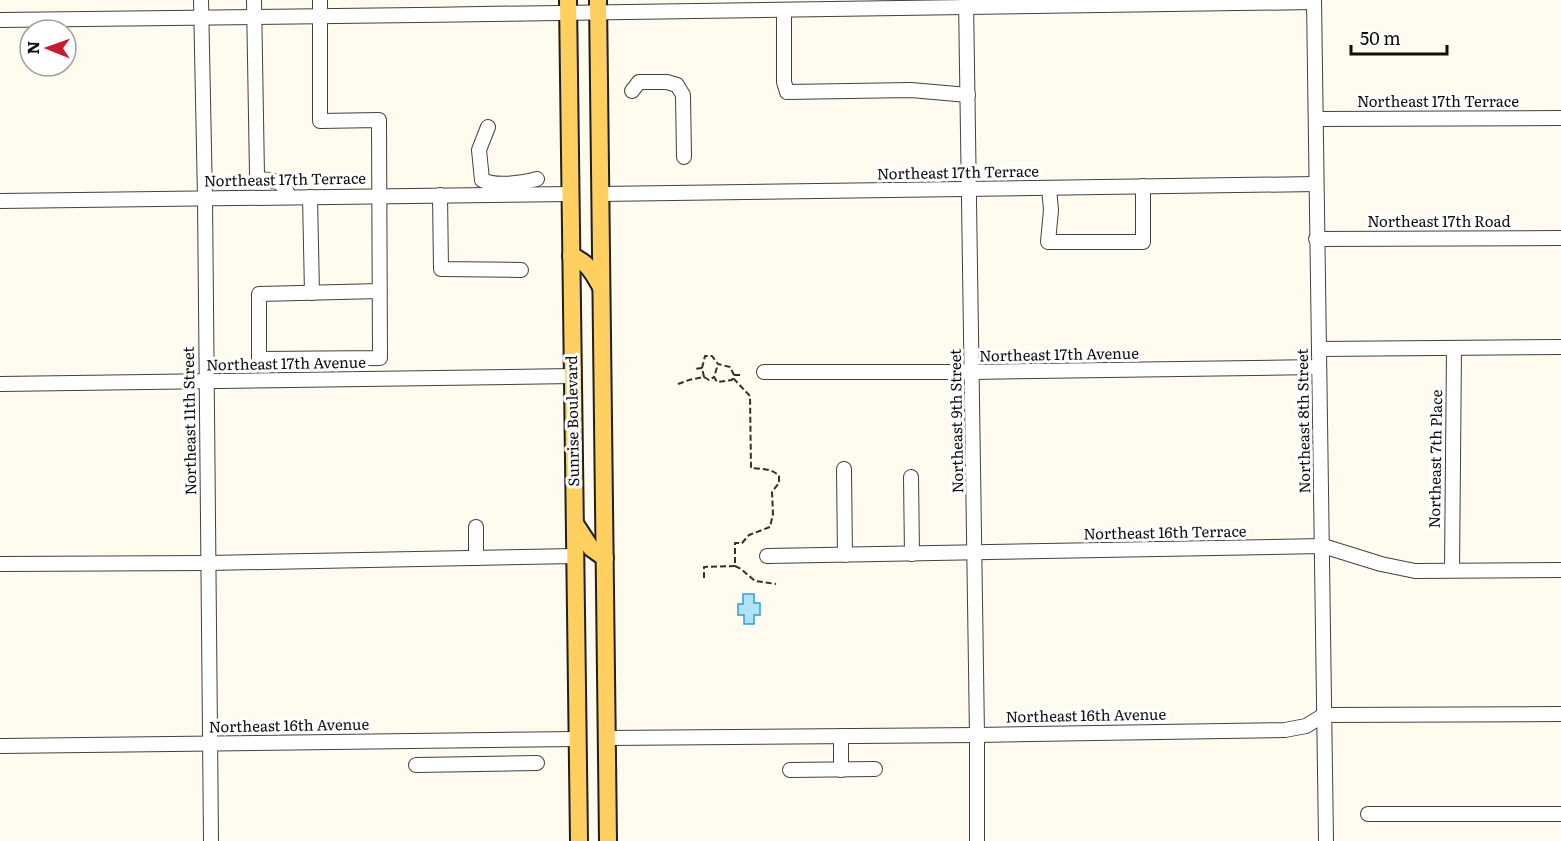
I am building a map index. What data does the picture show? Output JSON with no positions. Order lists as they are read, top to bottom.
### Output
{
  "streets": {
    "main road": ["Sunrise Boulevard"],
    "street": [
      "Northeast 17th Terrace",
      "Northeast 17th Road",
      "Northeast 17th Avenue",
      "Northeast 11th Street",
      "Northeast 9th Street",
      "Northeast 8th Street",
      "Northeast 7th Place",
      "Northeast 16th Terrace",
      "Northeast 16th Avenue"
    ]
  },
  "crossings": [
    ["Northeast 17th Terrace", "Northeast 11th Street"],
    ["Northeast 17th Terrace", "Sunrise Boulevard"],
    ["Northeast 17th Terrace", "Northeast 9th Street"],
    ["Northeast 17th Terrace", "Northeast 8th Street"],
    ["Northeast 17th Road", "Northeast 8th Street"],
    ["Northeast 17th Avenue", "Northeast 11th Street"],
    ["Northeast 17th Avenue", "Sunrise Boulevard"],
    ["Northeast 17th Avenue", "Northeast 9th Street"],
    ["Northeast 17th Avenue", "Northeast 8th Street"],
    ["Northeast 11th Street", "Northeast 16th Avenue"],
    ["Sunrise Boulevard", "Northeast 16th Avenue"],
    ["Northeast 9th Street", "Northeast 16th Terrace"],
    ["Northeast 9th Street", "Northeast 16th Avenue"],
    ["Northeast 8th Street", "Northeast 16th Terrace"],
    ["Northeast 8th Street", "Northeast 16th Avenue"],
    ["Northeast 7th Place", "Northeast 16th Terrace"]
  ],
  "scale_bar": "50 m",
  "north": "left"
}
